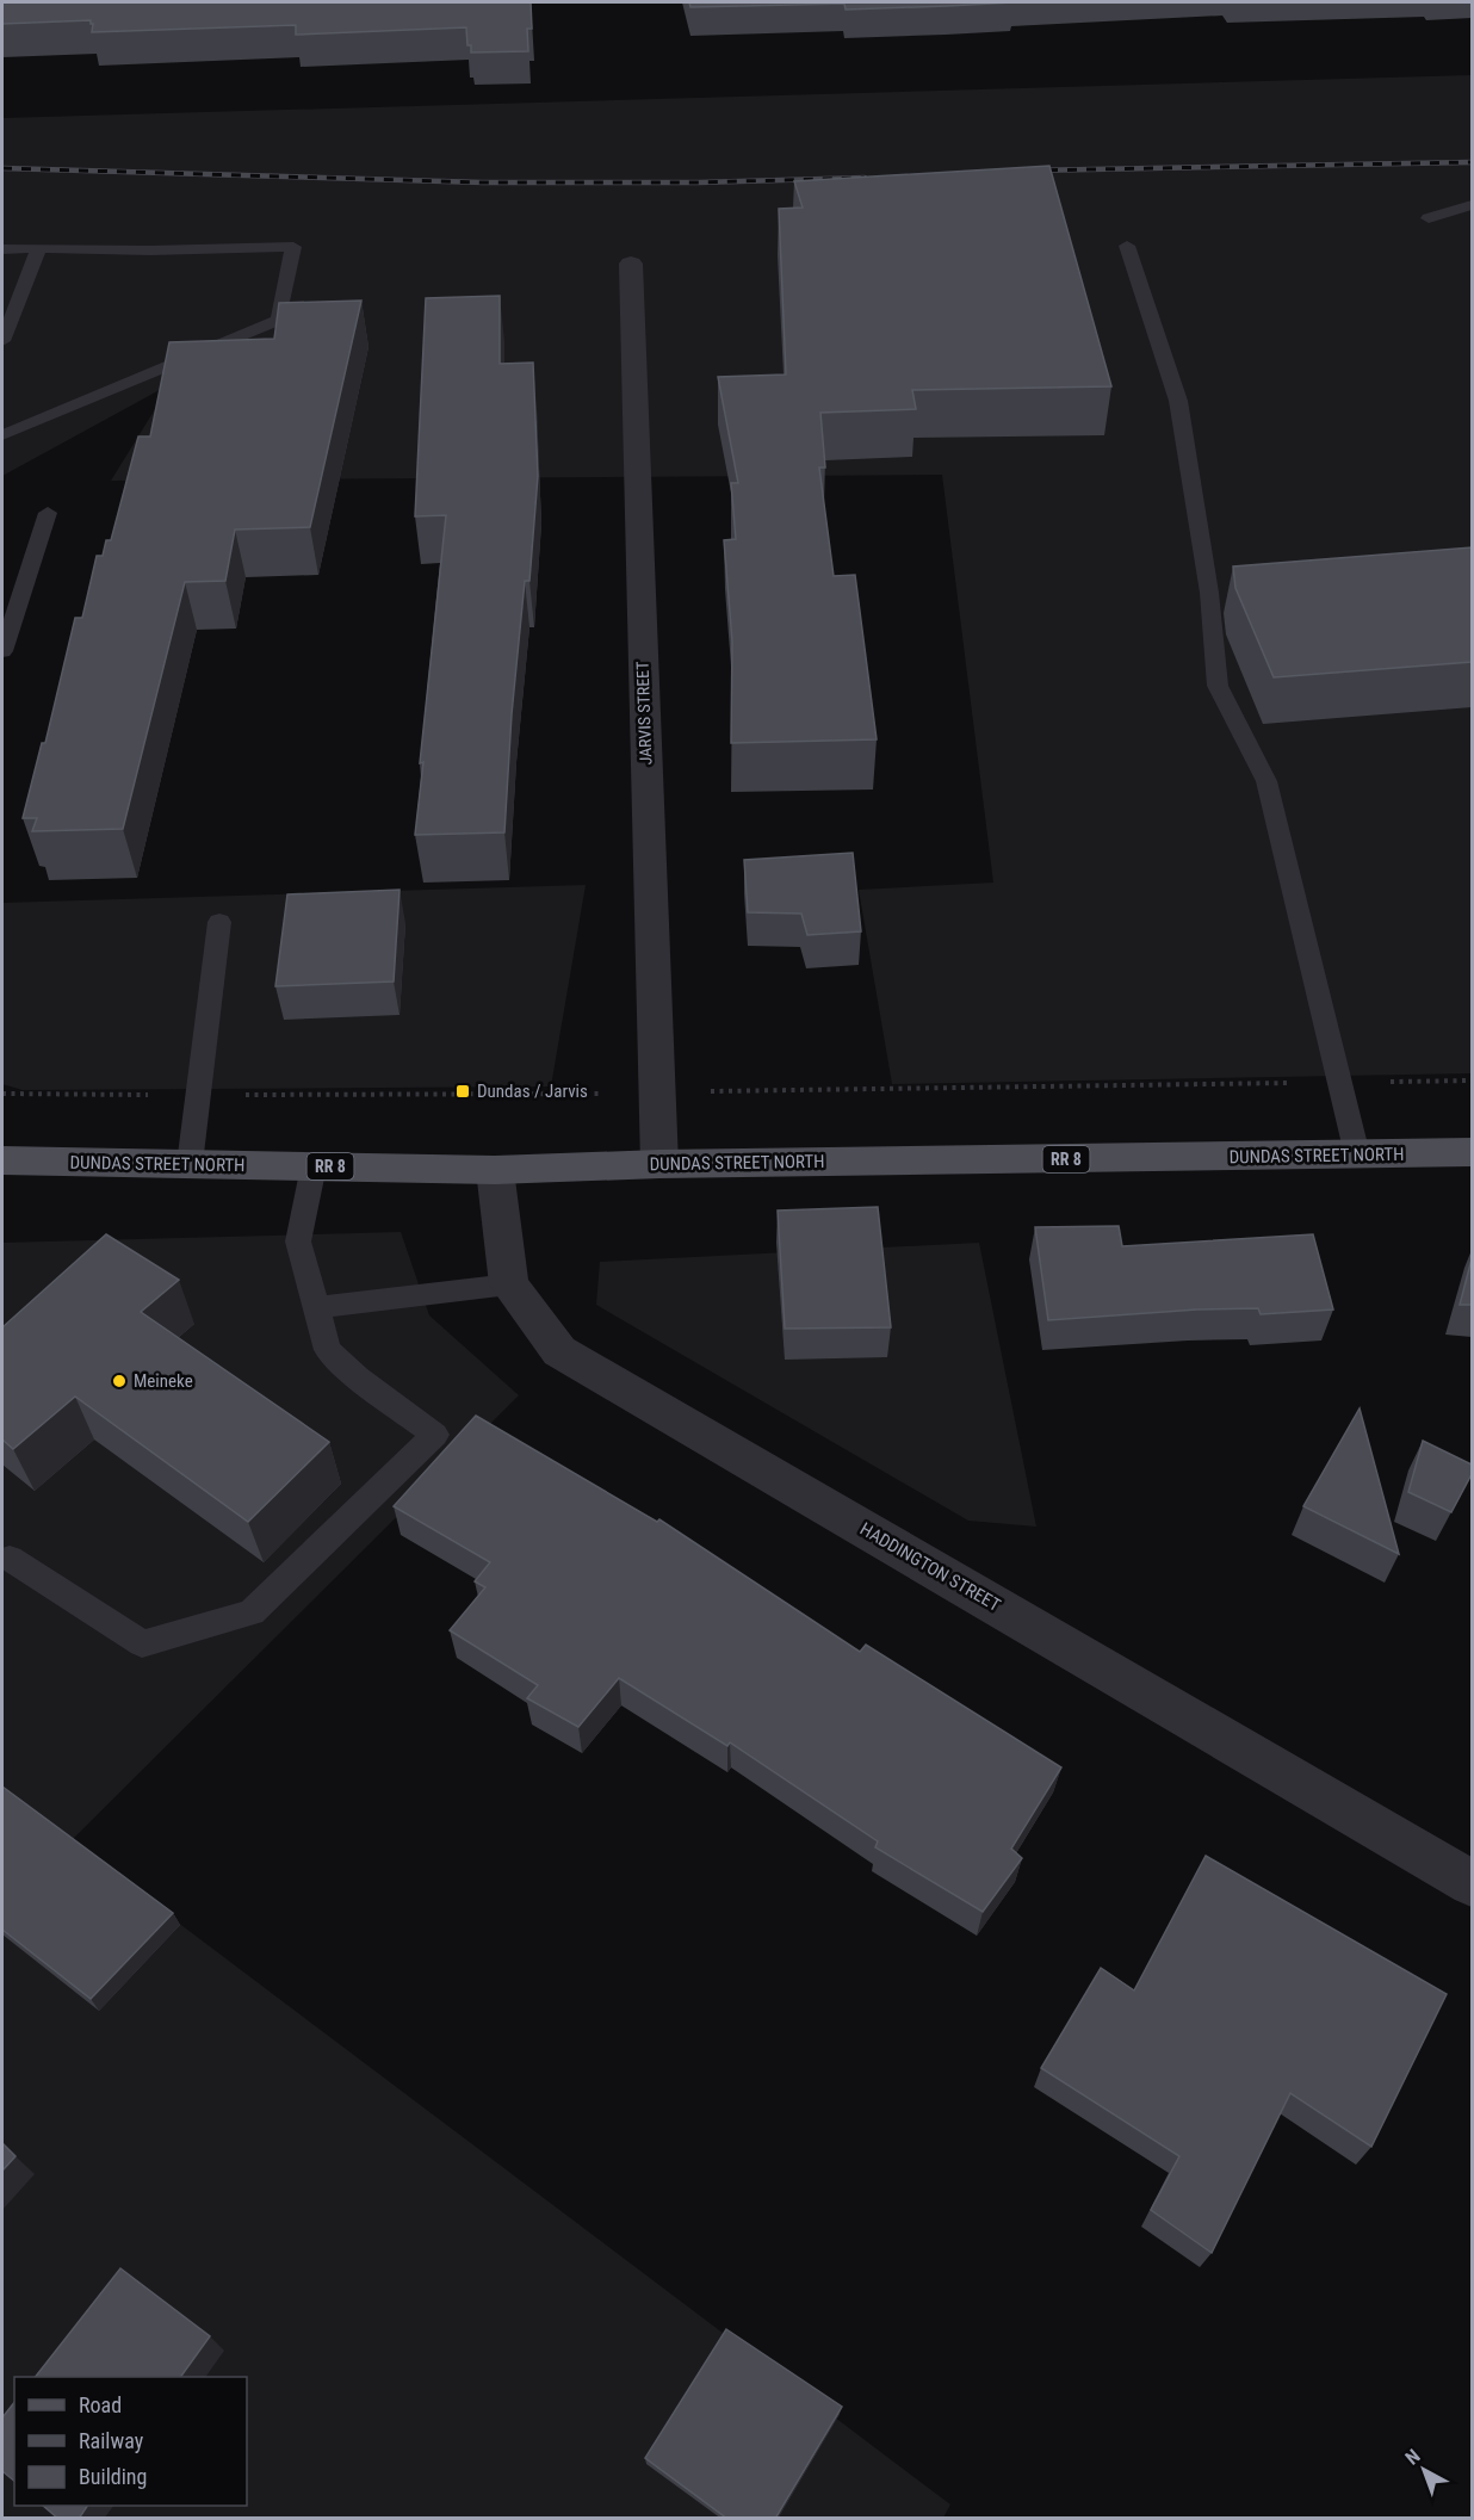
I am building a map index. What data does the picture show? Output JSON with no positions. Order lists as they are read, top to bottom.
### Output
{
  "streets": {
    "main road": ["DUNDAS STREET NORTH", "RR 8"],
    "street": ["JARVIS STREET", "HADDINGTON STREET"]
  },
  "crossings": [
    ["JARVIS STREET", "DUNDAS STREET NORTH"]
  ],
  "places": {
    "transit": ["Dundas / Jarvis"],
    "other": ["Meineke"]
  },
  "legend": ["Road", "Railway", "Building"],
  "north": "top left"
}
